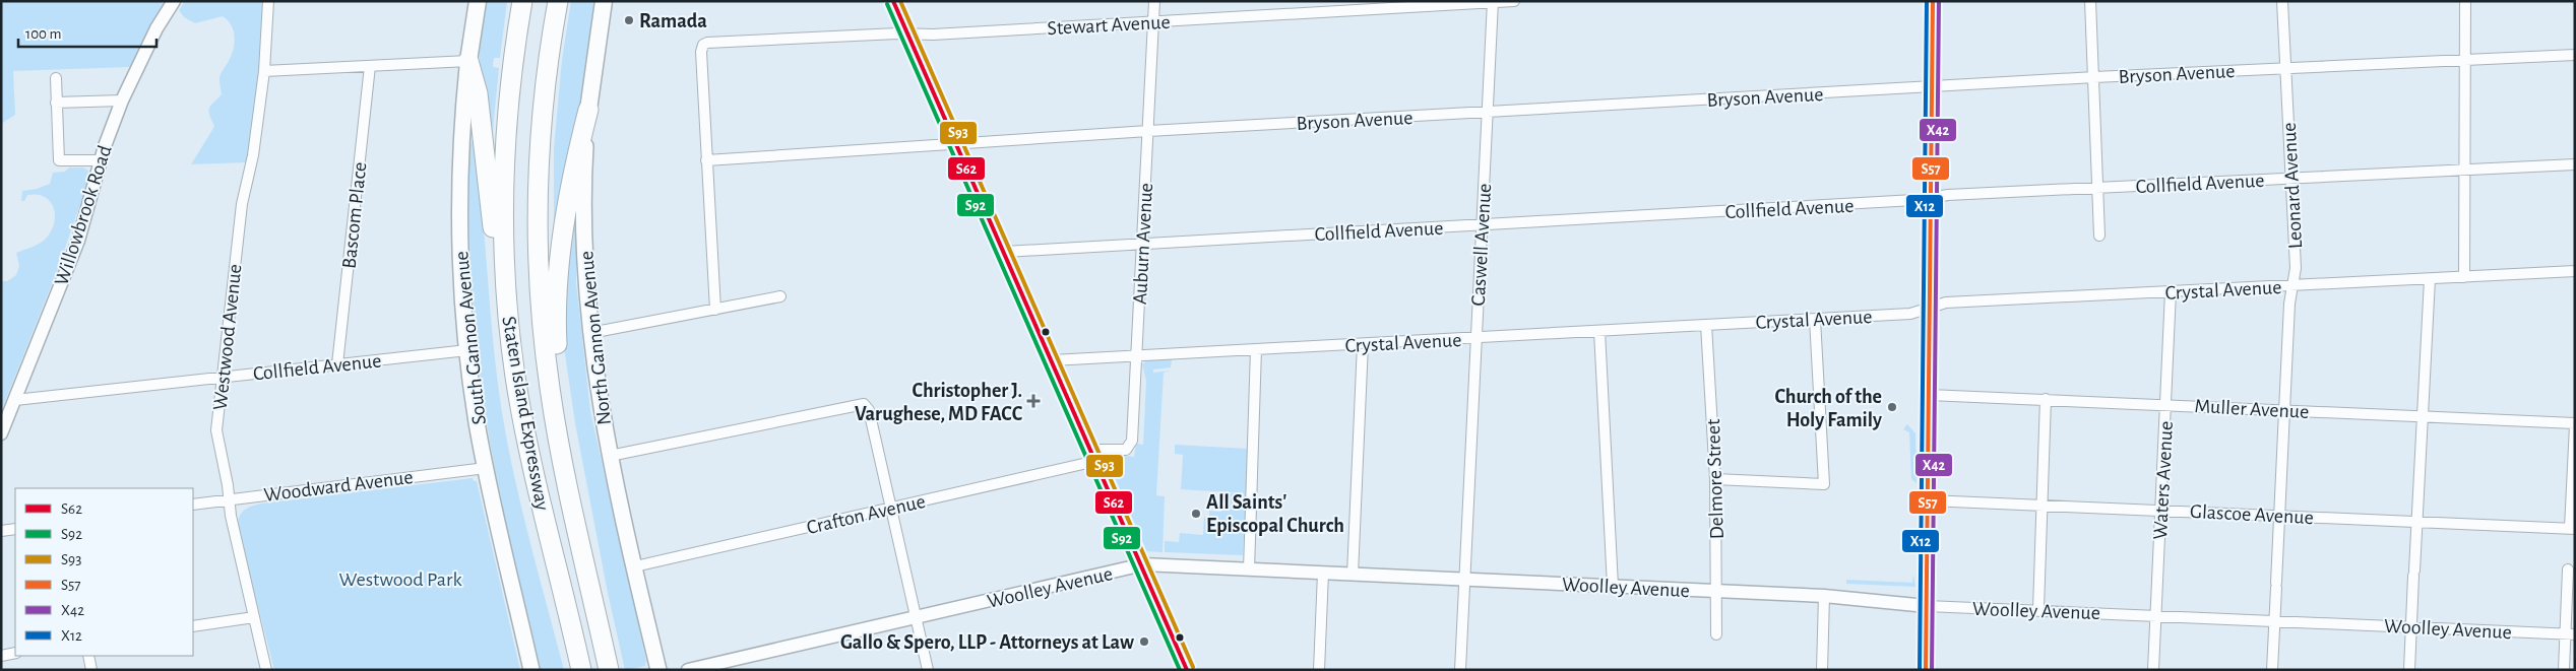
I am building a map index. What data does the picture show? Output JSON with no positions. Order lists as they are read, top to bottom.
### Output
{
  "streets": {
    "highway": ["Staten Island Expressway"],
    "main road": ["South Gannon Avenue", "North Gannon Avenue"],
    "street": [
      "Stewart Avenue",
      "Bryson Avenue",
      "Collfield Avenue",
      "Leonard Avenue",
      "Willowbrook Road",
      "Bascom Place",
      "Auburn Avenue",
      "Caswell Avenue",
      "Crystal Avenue",
      "Westwood Avenue",
      "Muller Avenue",
      "Delmore Street",
      "Waters Avenue",
      "Woodward Avenue",
      "Crafton Avenue",
      "Glascoe Avenue",
      "Woolley Avenue"
    ]
  },
  "crossings": [
    ["Stewart Avenue", "Bryson Avenue"],
    ["Stewart Avenue", "Auburn Avenue"],
    ["Stewart Avenue", "Caswell Avenue"],
    ["Bryson Avenue", "Leonard Avenue"],
    ["Bryson Avenue", "Auburn Avenue"],
    ["Bryson Avenue", "Caswell Avenue"],
    ["Collfield Avenue", "Leonard Avenue"],
    ["Collfield Avenue", "Willowbrook Road"],
    ["Collfield Avenue", "Bascom Place"],
    ["Collfield Avenue", "Auburn Avenue"],
    ["Collfield Avenue", "Caswell Avenue"],
    ["Collfield Avenue", "Westwood Avenue"],
    ["Collfield Avenue", "South Gannon Avenue"],
    ["Leonard Avenue", "Crystal Avenue"],
    ["Leonard Avenue", "Muller Avenue"],
    ["Leonard Avenue", "Glascoe Avenue"],
    ["Leonard Avenue", "Woolley Avenue"],
    ["Auburn Avenue", "Crystal Avenue"],
    ["Auburn Avenue", "Crafton Avenue"],
    ["Caswell Avenue", "Crystal Avenue"],
    ["Caswell Avenue", "Woolley Avenue"],
    ["Crystal Avenue", "Delmore Street"],
    ["Crystal Avenue", "Waters Avenue"],
    ["Westwood Avenue", "Woodward Avenue"],
    ["South Gannon Avenue", "Woodward Avenue"],
    ["North Gannon Avenue", "Crafton Avenue"],
    ["Muller Avenue", "Waters Avenue"],
    ["Delmore Street", "Woolley Avenue"],
    ["Waters Avenue", "Glascoe Avenue"],
    ["Waters Avenue", "Woolley Avenue"]
  ],
  "parks": ["Westwood Park"],
  "places": {
    "other": [
      "Ramada",
      "Church of the Holy Family",
      "All Saints' Episcopal Church",
      "Gallo & Spero, LLP - Attorneys at Law"
    ],
    "health": ["Christopher J. Varughese, MD FACC"]
  },
  "lines": [
    "transit line S62",
    "transit line S93",
    "transit line S57",
    "transit line X42",
    "transit line X12",
    "transit line S92"
  ],
  "legend": [
    "S62",
    "S92",
    "S93",
    "S57",
    "X42",
    "X12"
  ],
  "scale_bar": "100 m"
}
